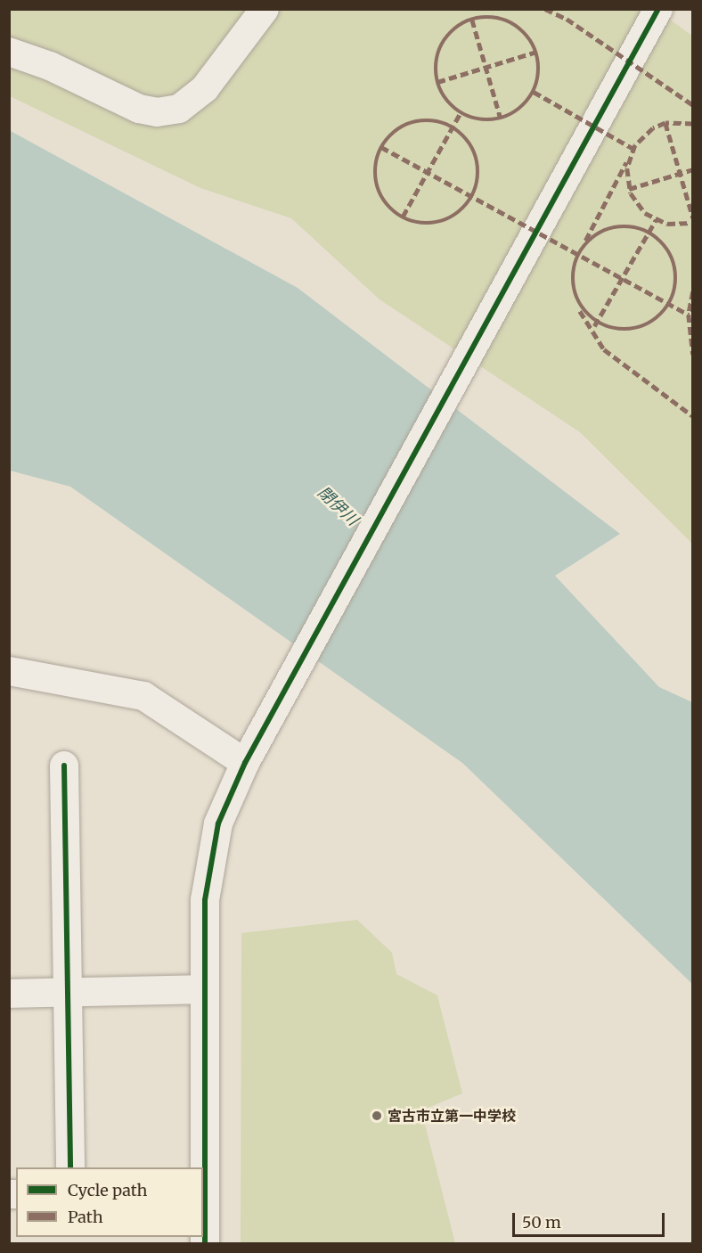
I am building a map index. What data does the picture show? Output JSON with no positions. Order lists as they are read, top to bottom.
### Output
{
  "water": ["閉伊川"],
  "places": ["宮古市立第一中学校"],
  "legend": ["Cycle path", "Path"],
  "scale_bar": "50 m"
}
